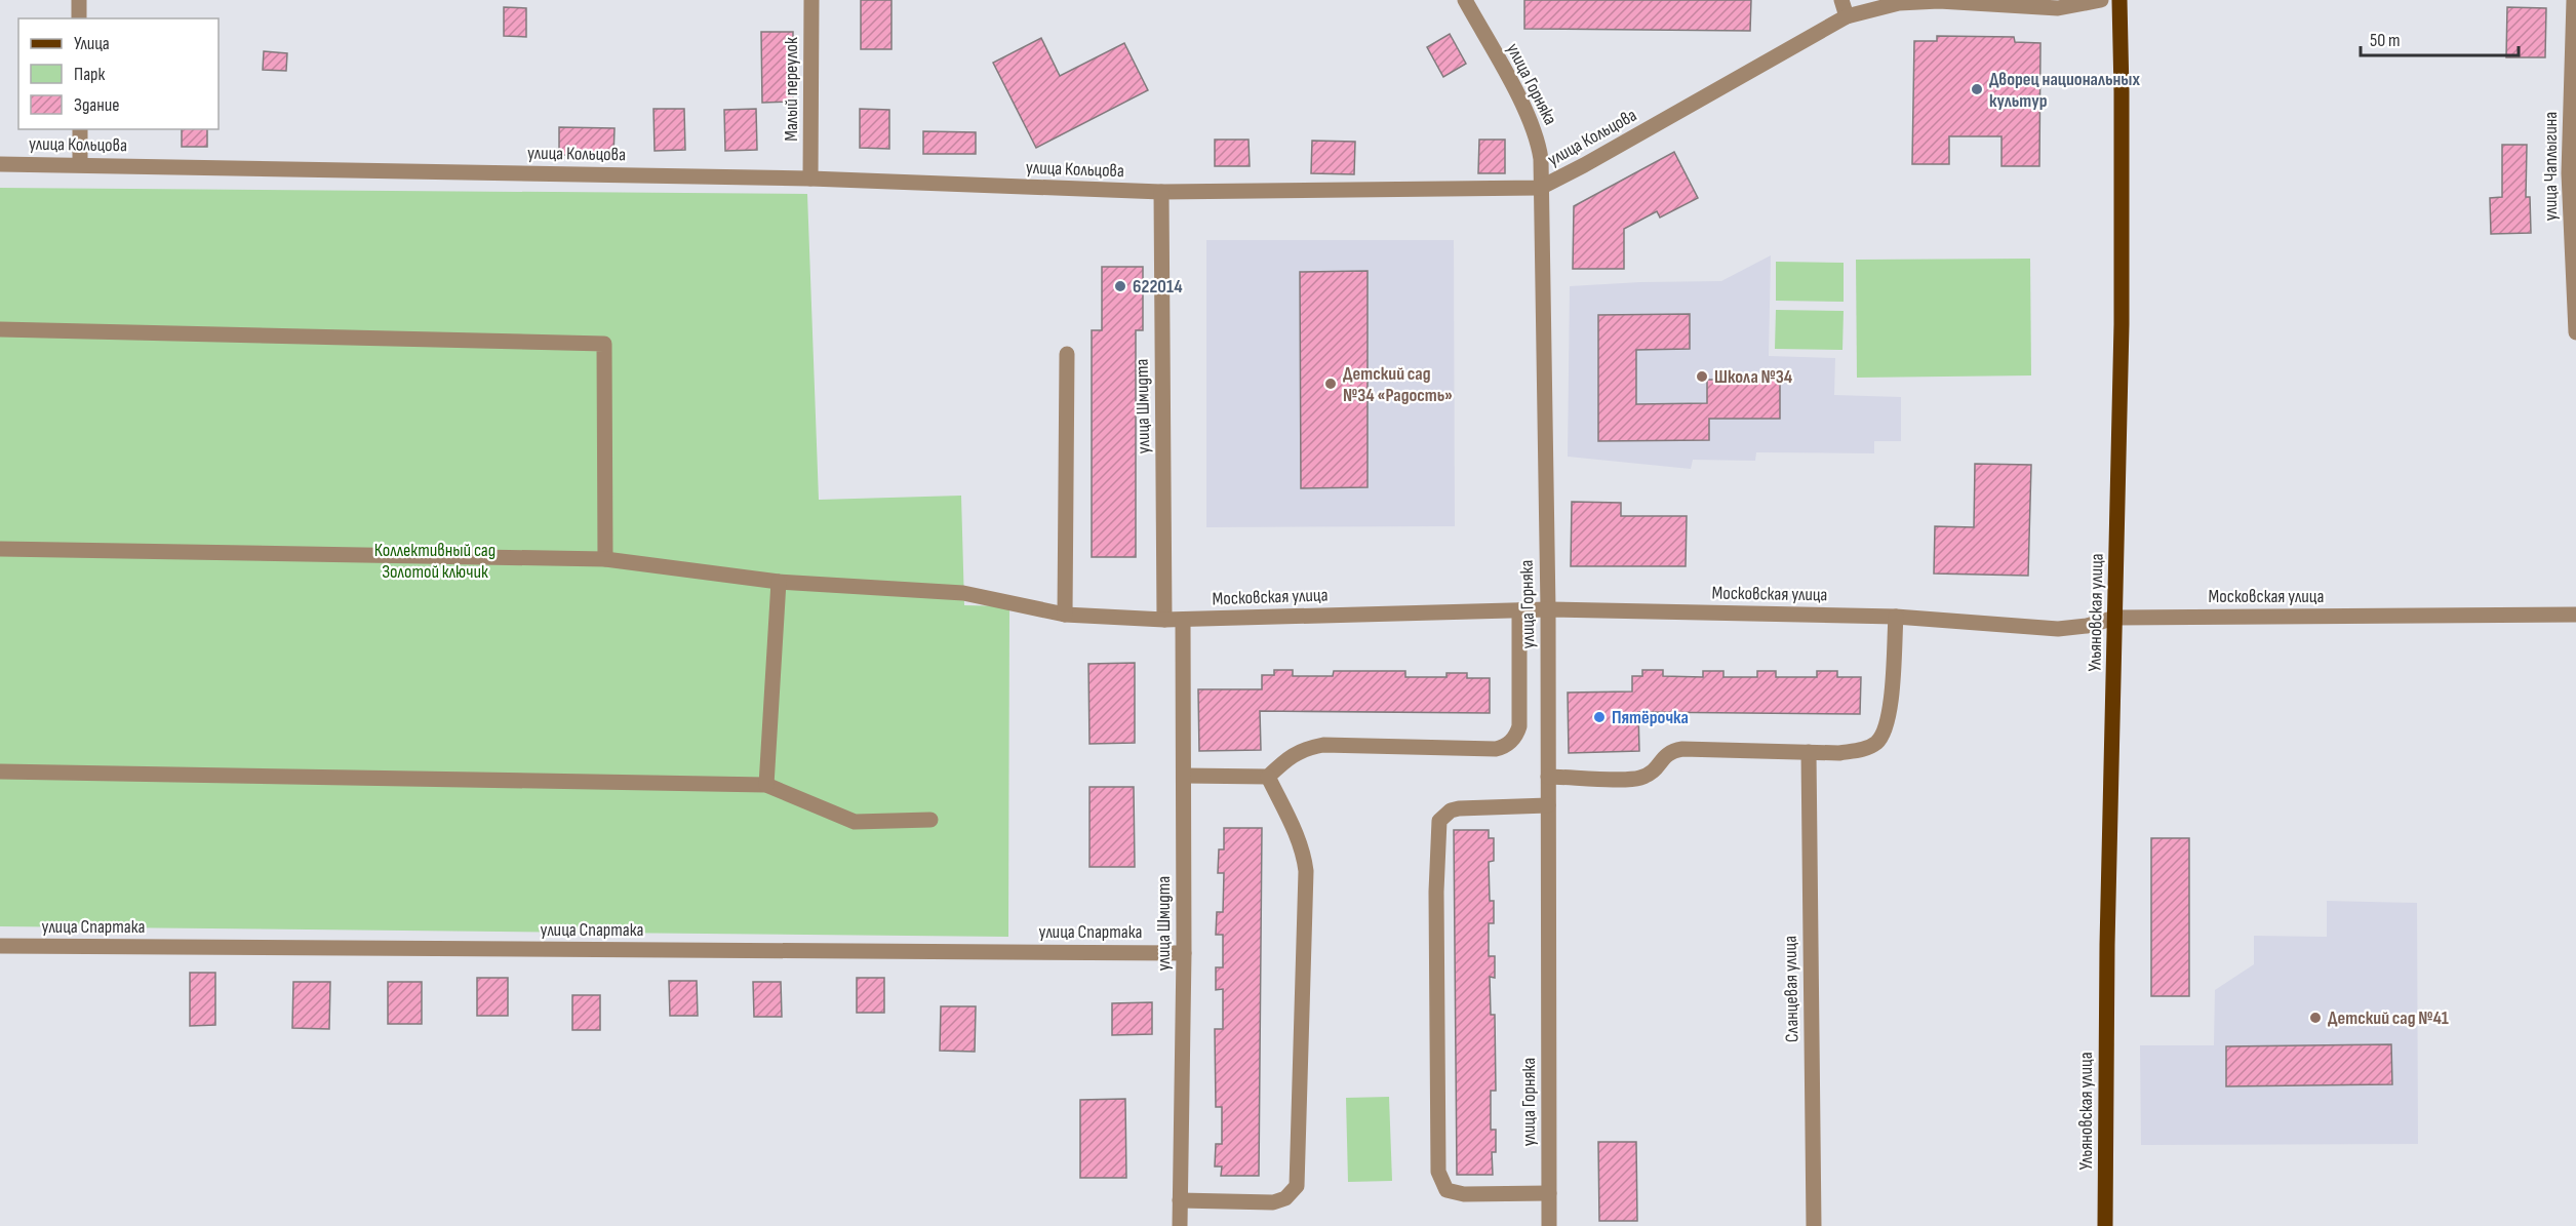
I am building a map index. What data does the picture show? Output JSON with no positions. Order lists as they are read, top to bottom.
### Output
{
  "streets": {
    "main road": ["Ульяновская улица"],
    "street": [
      "улица Горняка",
      "Малый переулок",
      "улица Кольцова",
      "улица Чаплыгина",
      "улица Шмидта",
      "Московская улица",
      "улица Спартака",
      "Сланцевая улица"
    ]
  },
  "crossings": [
    ["улица Горняка", "улица Кольцова"],
    ["улица Горняка", "Московская улица"],
    ["Малый переулок", "улица Кольцова"],
    ["улица Кольцова", "улица Шмидта"],
    ["улица Шмидта", "Московская улица"],
    ["улица Шмидта", "улица Спартака"],
    ["Московская улица", "Ульяновская улица"]
  ],
  "parks": ["Коллективный сад Золотой ключик"],
  "places": [
    "Дворец национальных культур",
    "622014",
    "Школа №34",
    "Детский сад №34 «Радость»",
    "Пятёрочка",
    "Детский сад №41"
  ],
  "legend": ["Улица", "Парк", "Здание"],
  "scale_bar": "50 m"
}
